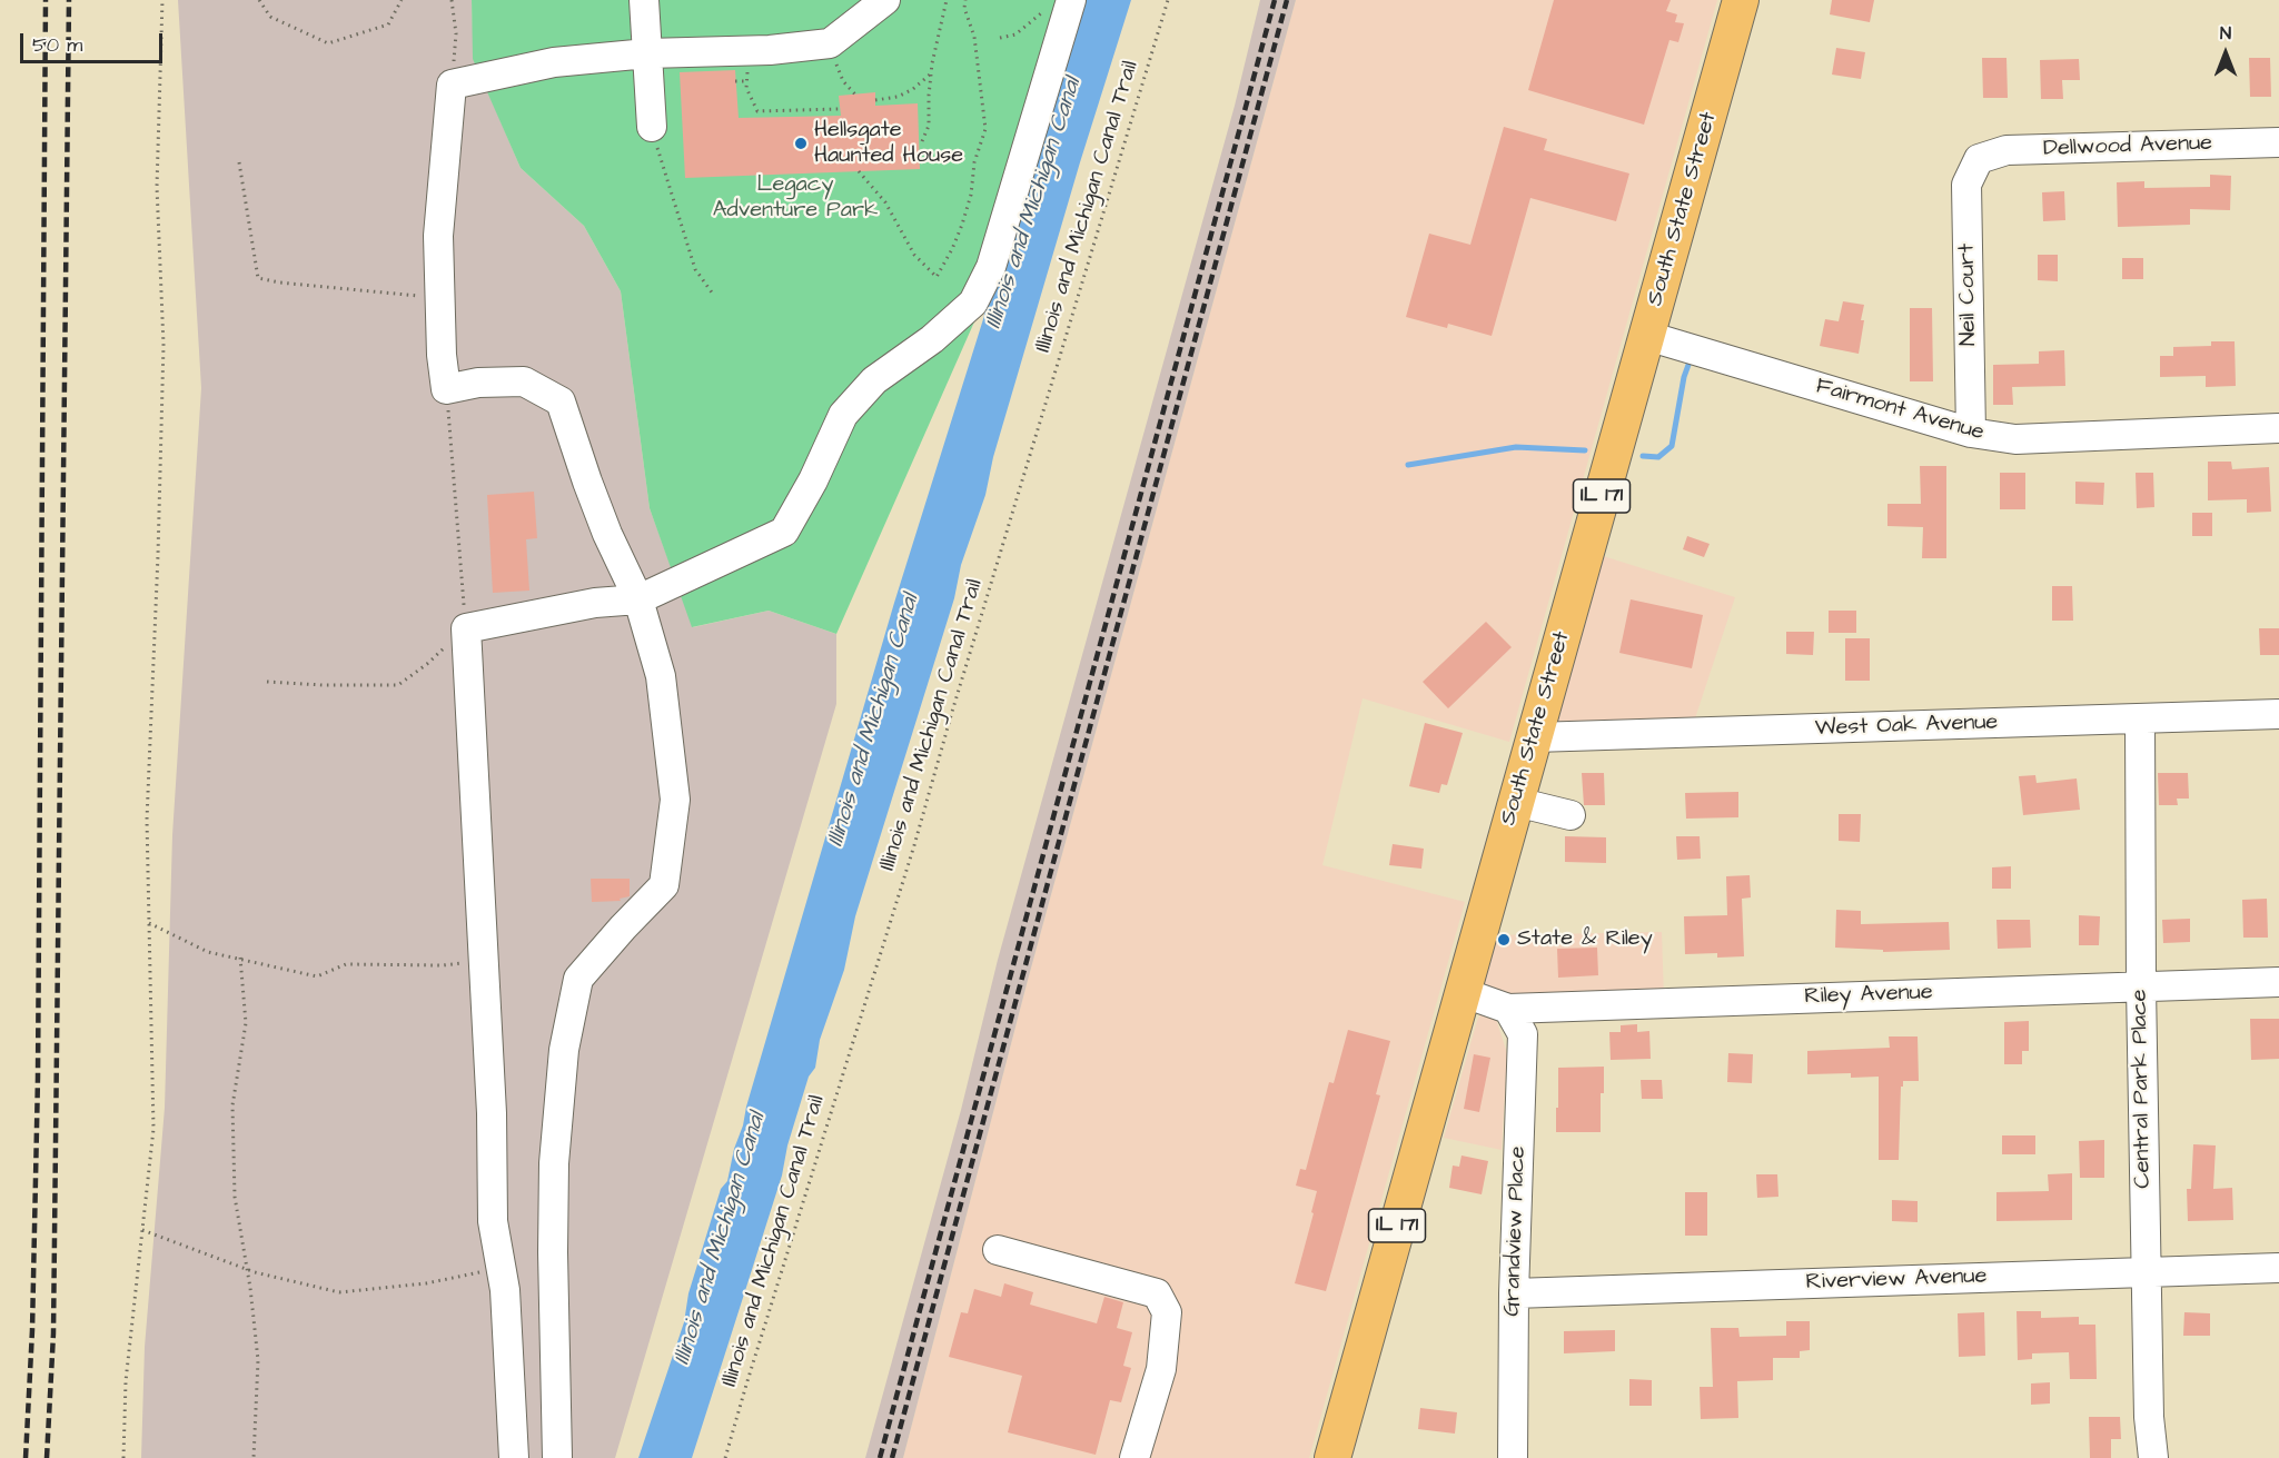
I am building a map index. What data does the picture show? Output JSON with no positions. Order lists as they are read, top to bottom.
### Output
{
  "streets": {
    "main road": ["South State Street", "IL 171"],
    "street": [
      "Dellwood Avenue",
      "Neil Court",
      "Fairmont Avenue",
      "West Oak Avenue",
      "Riley Avenue",
      "Central Park Place",
      "Grandview Place",
      "Riverview Avenue"
    ],
    "path": ["Illinois and Michigan Canal Trail"]
  },
  "crossings": [
    ["Dellwood Avenue", "Neil Court"],
    ["South State Street", "Fairmont Avenue"],
    ["South State Street", "West Oak Avenue"],
    ["South State Street", "Riley Avenue"],
    ["Neil Court", "Fairmont Avenue"],
    ["West Oak Avenue", "Central Park Place"],
    ["Riley Avenue", "Central Park Place"],
    ["Riley Avenue", "Grandview Place"],
    ["Central Park Place", "Riverview Avenue"],
    ["Grandview Place", "Riverview Avenue"]
  ],
  "water": ["Illinois and Michigan Canal"],
  "parks": ["Legacy Adventure Park"],
  "places": ["Hellsgate Haunted House", "State & Riley"],
  "scale_bar": "50 m",
  "north": "top"
}
